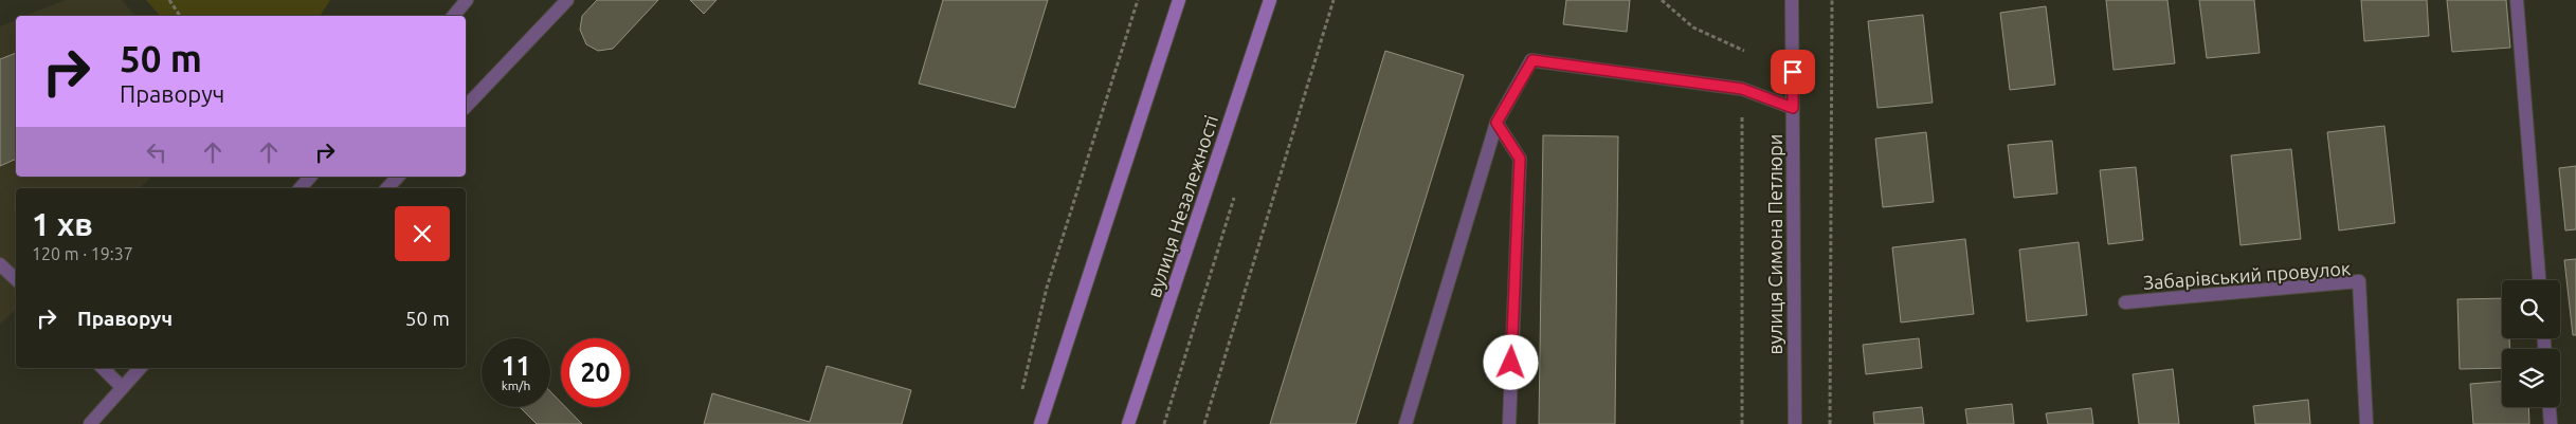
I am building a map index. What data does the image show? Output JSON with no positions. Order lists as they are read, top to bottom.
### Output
{
  "streets": {
    "main road": ["вулиця Незалежності"],
    "street": ["вулиця Симона Петлюри", "Забарівський провулок"]
  },
  "page": {
    "turn": ["50 m", "Праворуч"],
    "heading": ["1 хв", "120 m · 19:37"],
    "list": [
      {
        "name": "Праворуч",
        "value": "50 m"
      }
    ],
    "speed": "11 km/h",
    "limit": "20"
  }
}
